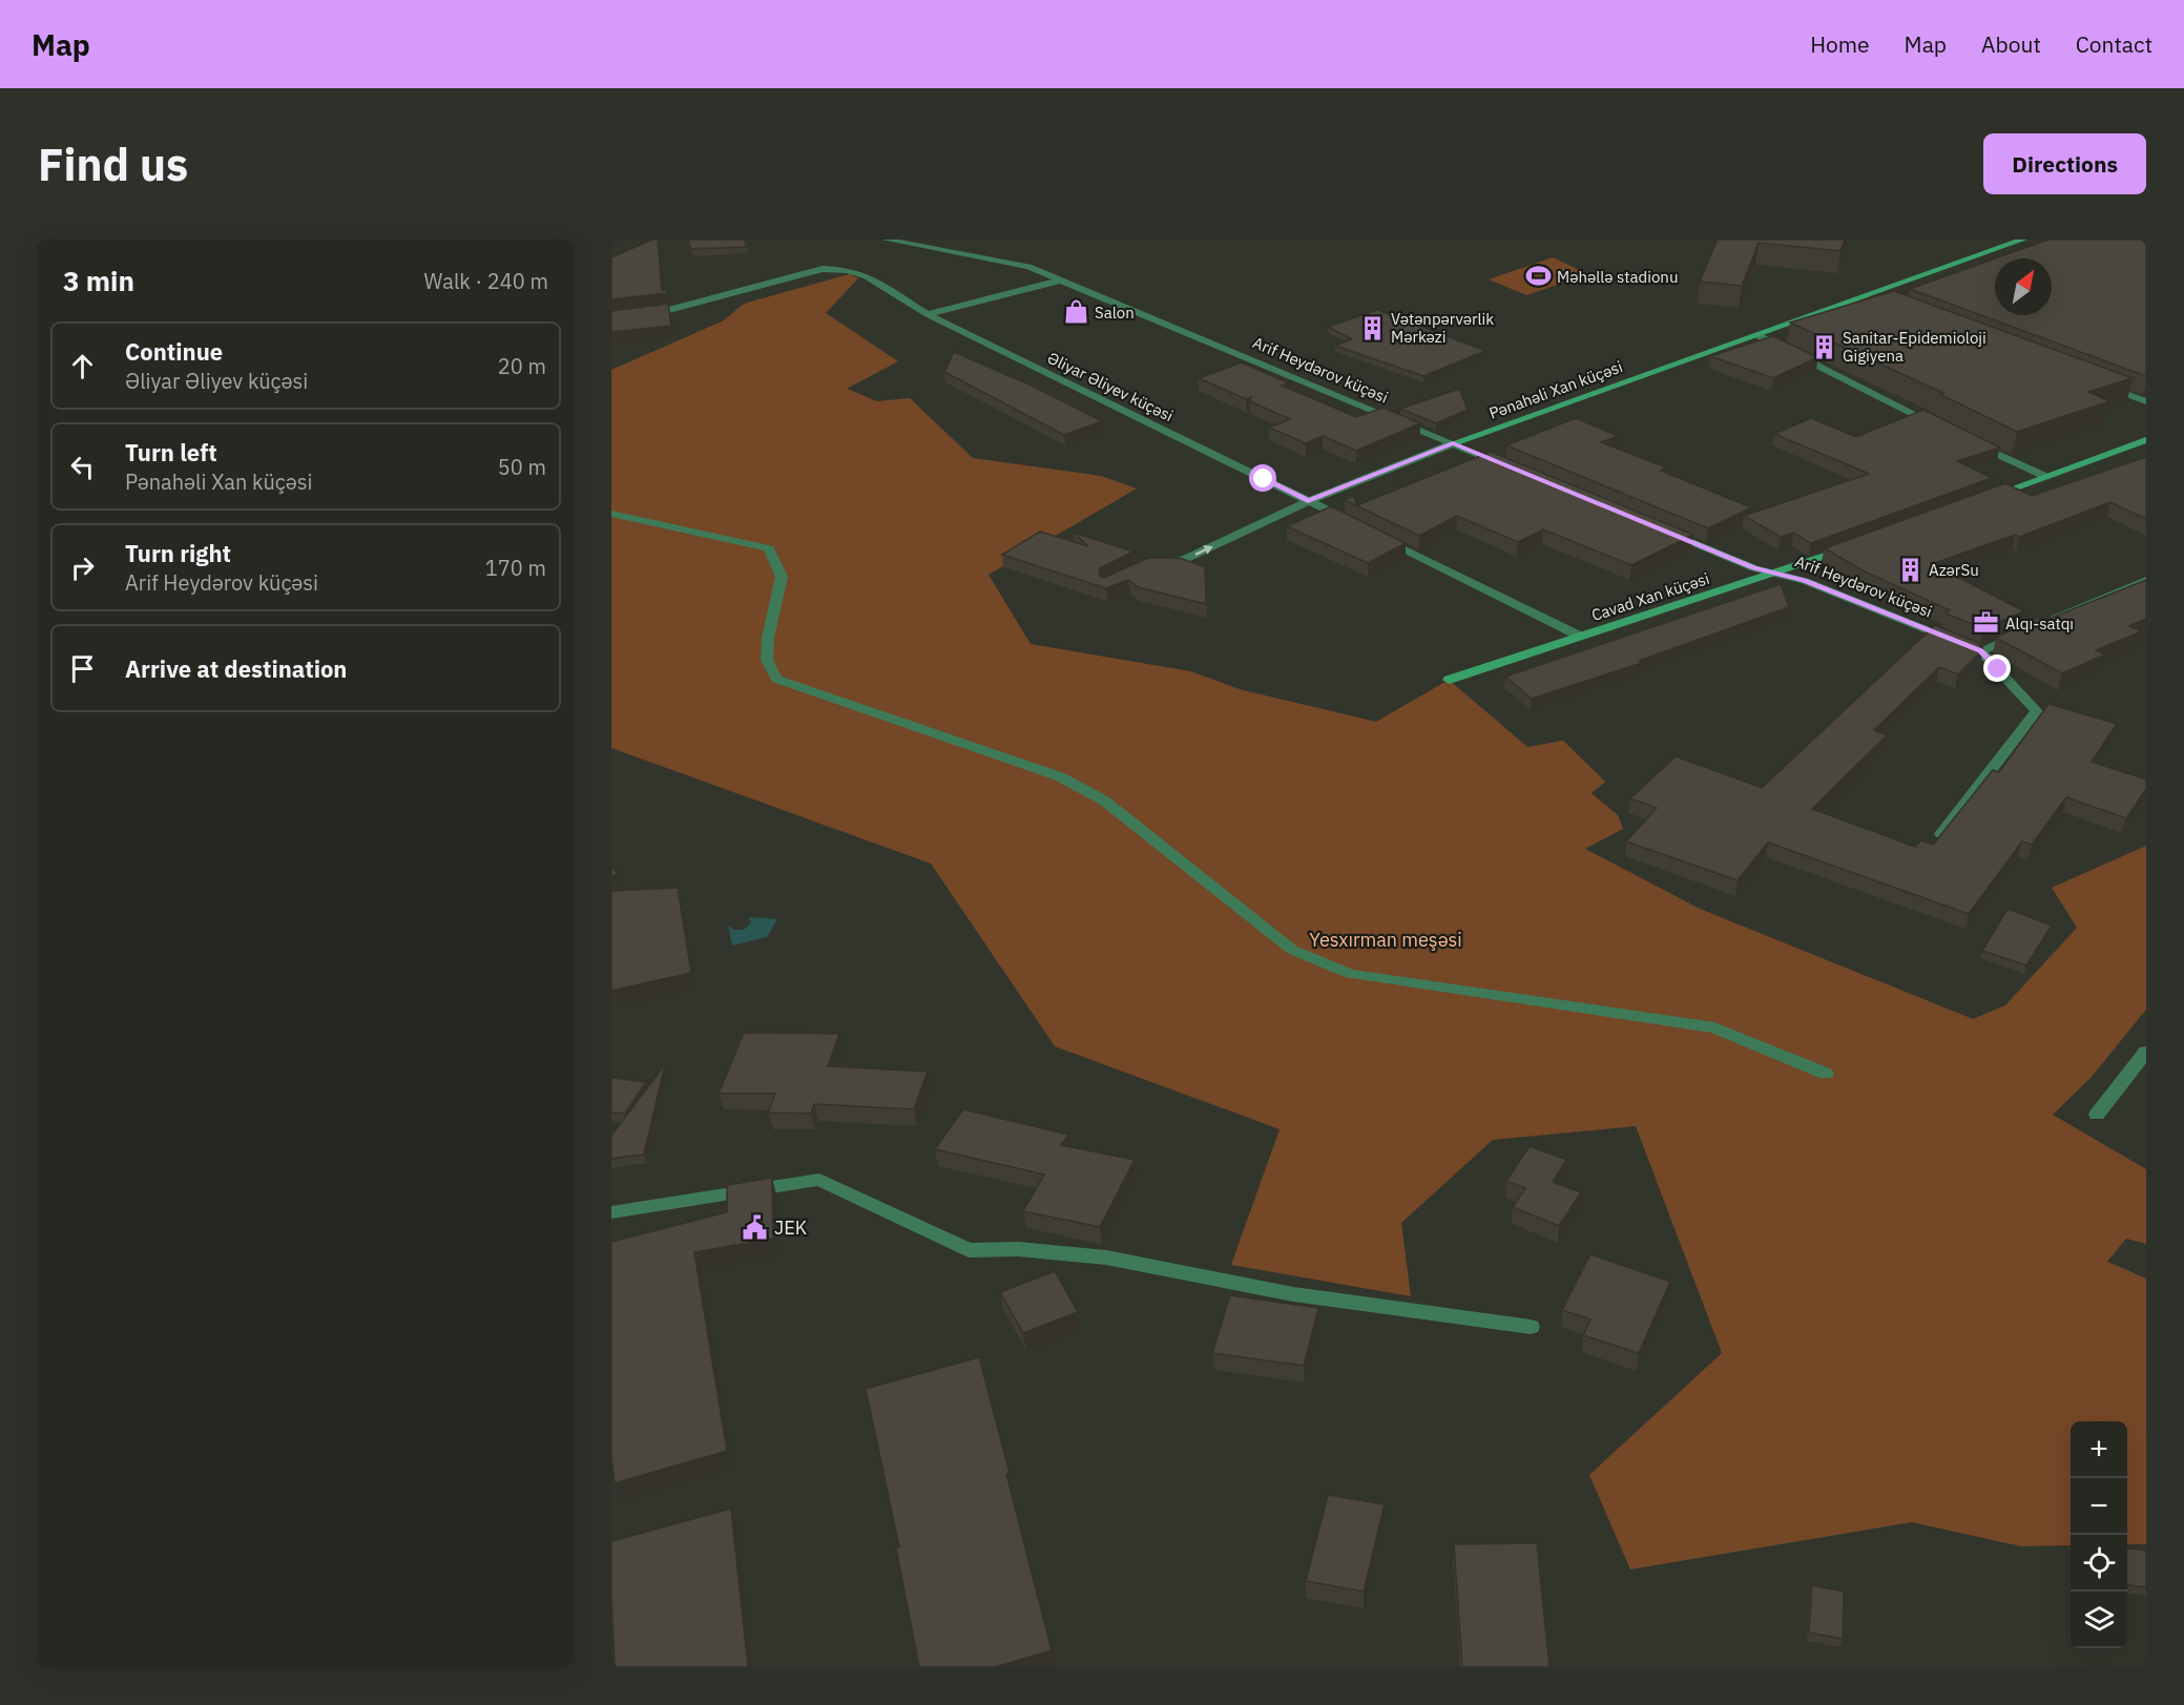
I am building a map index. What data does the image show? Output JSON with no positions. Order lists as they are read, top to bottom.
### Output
{
  "streets": {
    "main road": ["Pənahəli Xan küçəsi", "Cavad Xan küçəsi"],
    "street": ["Arif Heydərov küçəsi", "Əliyar Əliyev küçəsi"]
  },
  "crossings": [
    ["Arif Heydərov küçəsi", "Pənahəli Xan küçəsi"],
    ["Arif Heydərov küçəsi", "Cavad Xan küçəsi"],
    ["Əliyar Əliyev küçəsi", "Pənahəli Xan küçəsi"]
  ],
  "parks": ["Yesxırman meşəsi"],
  "places": {
    "sports": ["Məhəllə stadionu"],
    "shop": ["Salon"],
    "building": ["Vətənpərvərlik Mərkəzi", "Sanitar-Epidemioloji Gigiyena", "AzərSu"],
    "office": ["Alqı-satqı"],
    "public building": ["JEK"]
  },
  "north": "top right",
  "page": {
    "header": "Map",
    "nav": [
      "Home",
      "Map",
      "About",
      "Contact"
    ],
    "buttons": "Directions",
    "title": "Find us",
    "heading": ["3 min", "Walk · 240 m"],
    "list": [
      ["Continue", "Əliyar Əliyev küçəsi", "20 m"],
      ["Turn left", "Pənahəli Xan küçəsi", "50 m"],
      ["Turn right", "Arif Heydərov küçəsi", "170 m"],
      "Arrive at destination"
    ],
    "map_buttons": ["+", "−"]
  }
}
